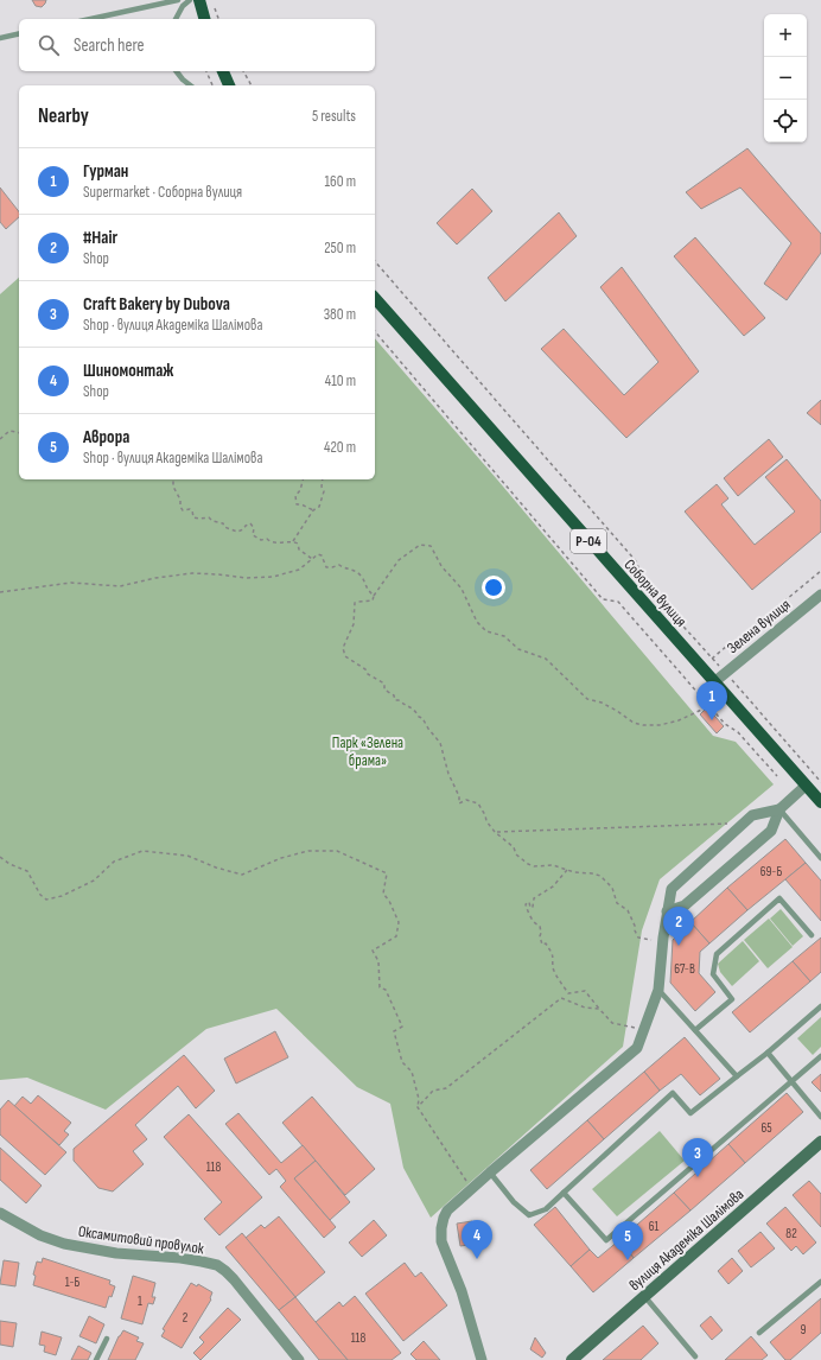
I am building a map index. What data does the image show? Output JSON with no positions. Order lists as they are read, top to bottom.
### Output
{
  "streets": {
    "main road": ["Р-04", "Соборна вулиця", "вулиця Академіка Шалімова"],
    "street": ["Зелена вулиця", "Оксамитовий провулок"]
  },
  "crossings": [
    ["Соборна вулиця", "Зелена вулиця"]
  ],
  "parks": ["Парк «Зелена брама»"],
  "house_numbers": [
    "69-Б",
    "67-В",
    "65",
    "118",
    "61",
    "82",
    "1-Б",
    "1",
    "2",
    "9",
    "118"
  ],
  "page": {
    "map_buttons": ["+", "−"],
    "search": "Search here",
    "heading": ["Nearby", "5 results"],
    "list": [
      {
        "mark": "1",
        "name": "Гурман",
        "note": "Supermarket · Соборна вулиця",
        "value": "160 m"
      },
      {
        "mark": "2",
        "name": "#Hair",
        "note": "Shop",
        "value": "250 m"
      },
      {
        "mark": "3",
        "name": "Craft Bakery by Dubova",
        "note": "Shop · вулиця Академіка Шалімова",
        "value": "380 m"
      },
      {
        "mark": "4",
        "name": "Шиномонтаж",
        "note": "Shop",
        "value": "410 m"
      },
      {
        "mark": "5",
        "name": "Аврора",
        "note": "Shop · вулиця Академіка Шалімова",
        "value": "420 m"
      }
    ],
    "pins": [
      "1",
      "2",
      "3",
      "4",
      "5"
    ]
  }
}
